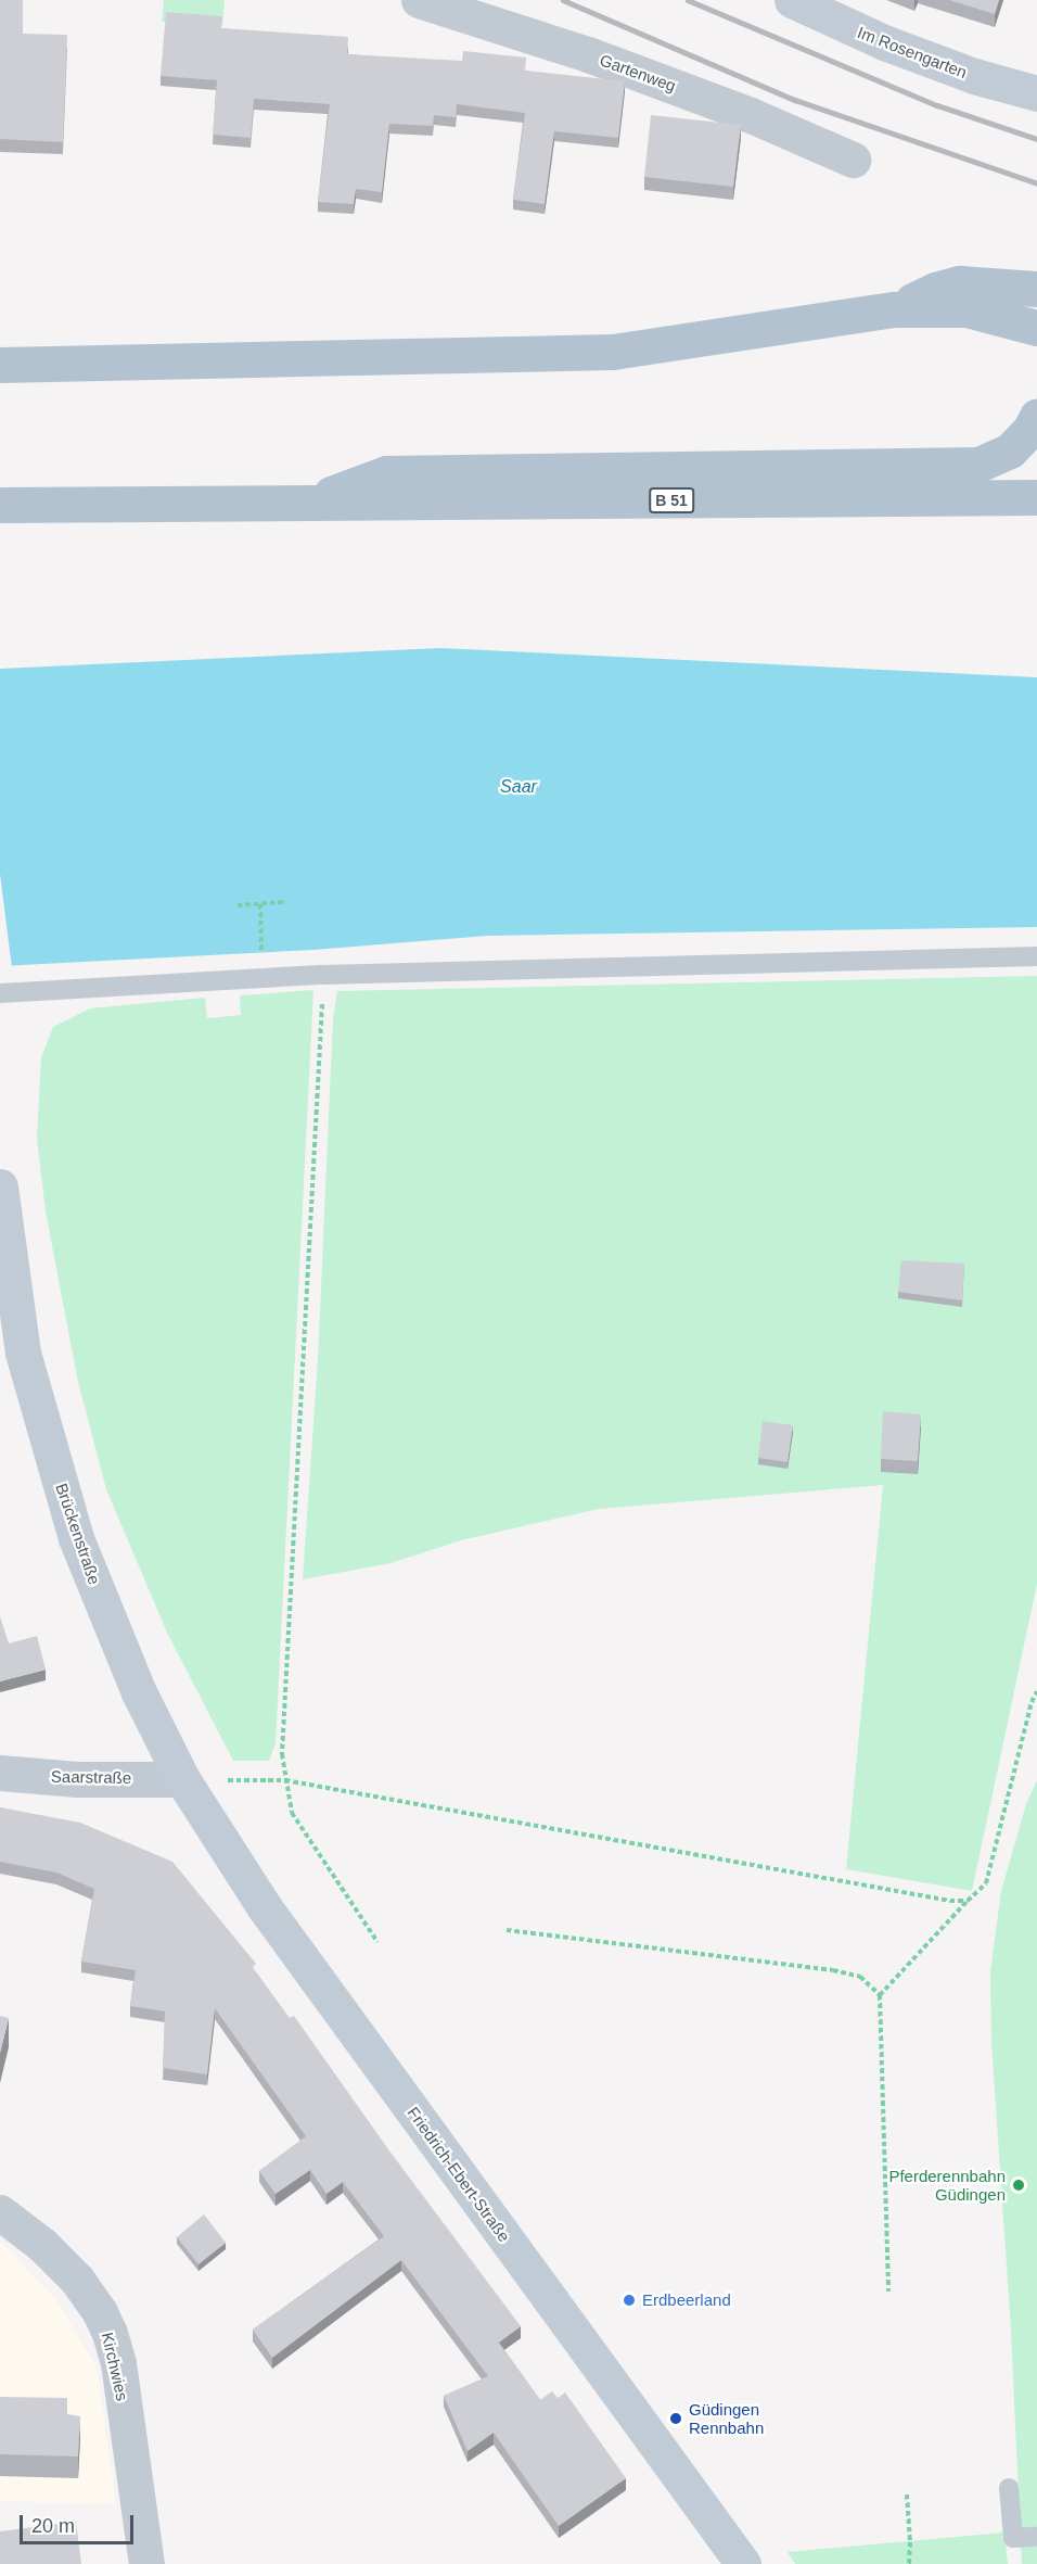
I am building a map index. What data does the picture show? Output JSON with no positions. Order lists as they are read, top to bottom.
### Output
{
  "streets": {
    "main road": [
      "Im Rosengarten",
      "B 51",
      "Brückenstraße",
      "Friedrich-Ebert-Straße"
    ],
    "street": ["Gartenweg", "Saarstraße", "Kirchwies"]
  },
  "crossings": [
    ["Brückenstraße", "Saarstraße"],
    ["Brückenstraße", "Friedrich-Ebert-Straße"],
    ["Saarstraße", "Friedrich-Ebert-Straße"]
  ],
  "water": ["Saar"],
  "places": ["Pferderennbahn Güdingen", "Erdbeerland", "Güdingen Rennbahn"],
  "scale_bar": "20 m"
}
